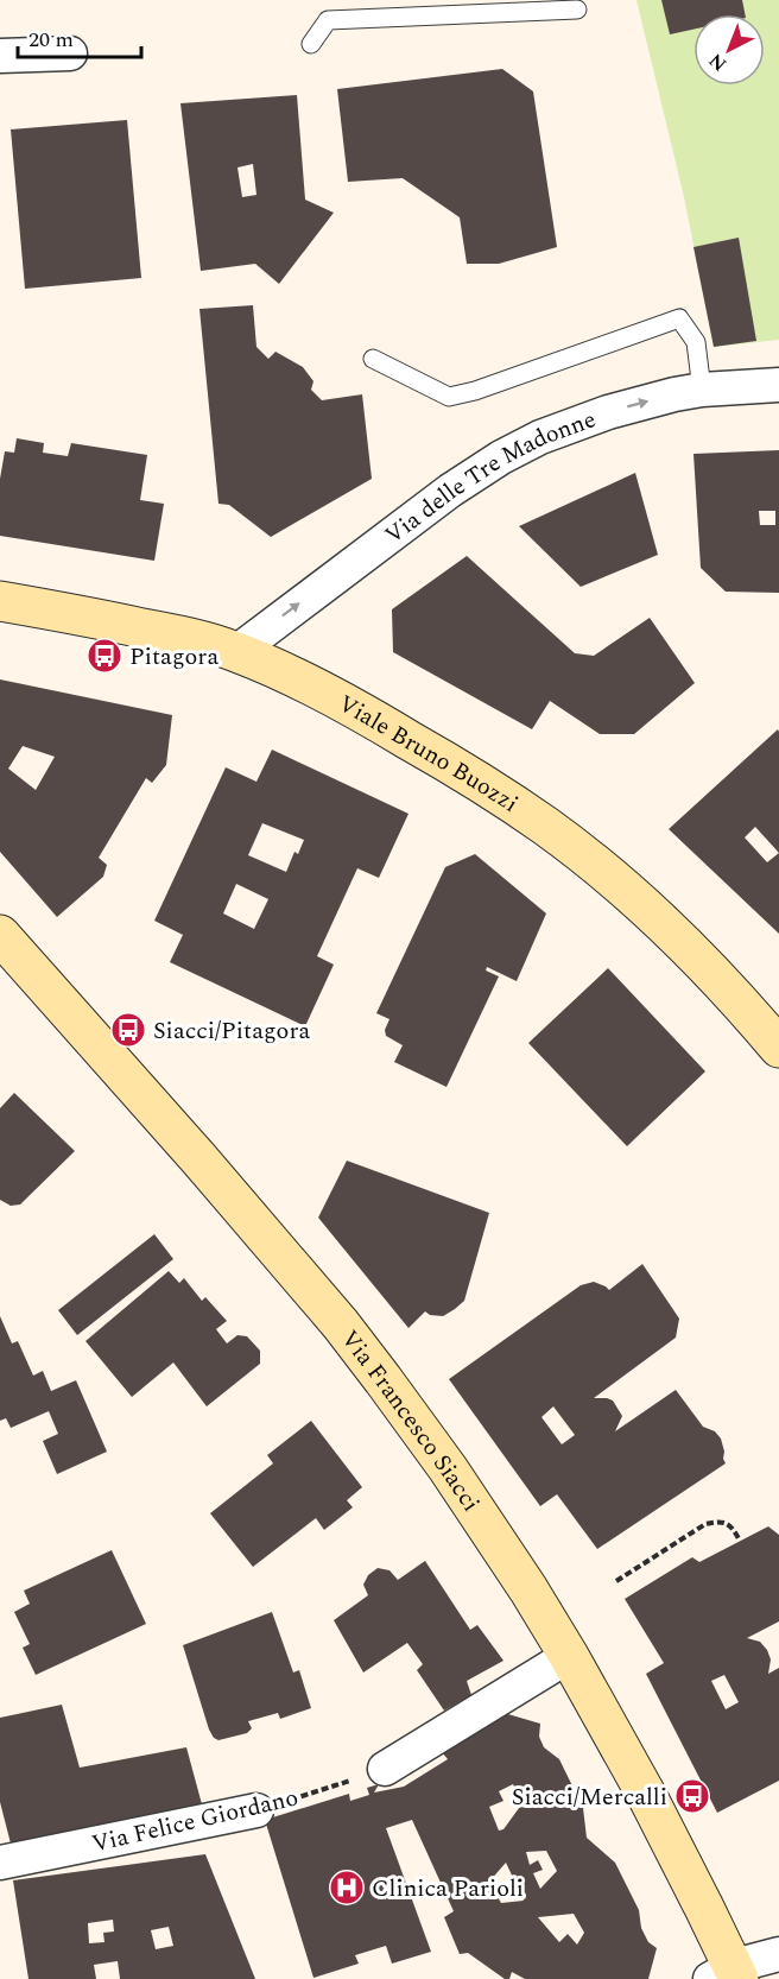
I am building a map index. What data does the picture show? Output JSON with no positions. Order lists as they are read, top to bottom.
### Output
{
  "streets": {
    "street": [
      "Via delle Tre Madonne",
      "Viale Bruno Buozzi",
      "Via Francesco Siacci",
      "Via Felice Giordano"
    ]
  },
  "crossings": [
    ["Via delle Tre Madonne", "Viale Bruno Buozzi"]
  ],
  "one_way": ["Via delle Tre Madonne"],
  "places": {
    "bus stop": ["Pitagora", "Siacci/Pitagora", "Siacci/Mercalli"],
    "hospital": ["Clinica Parioli"]
  },
  "scale_bar": "20 m",
  "north": "bottom left"
}
